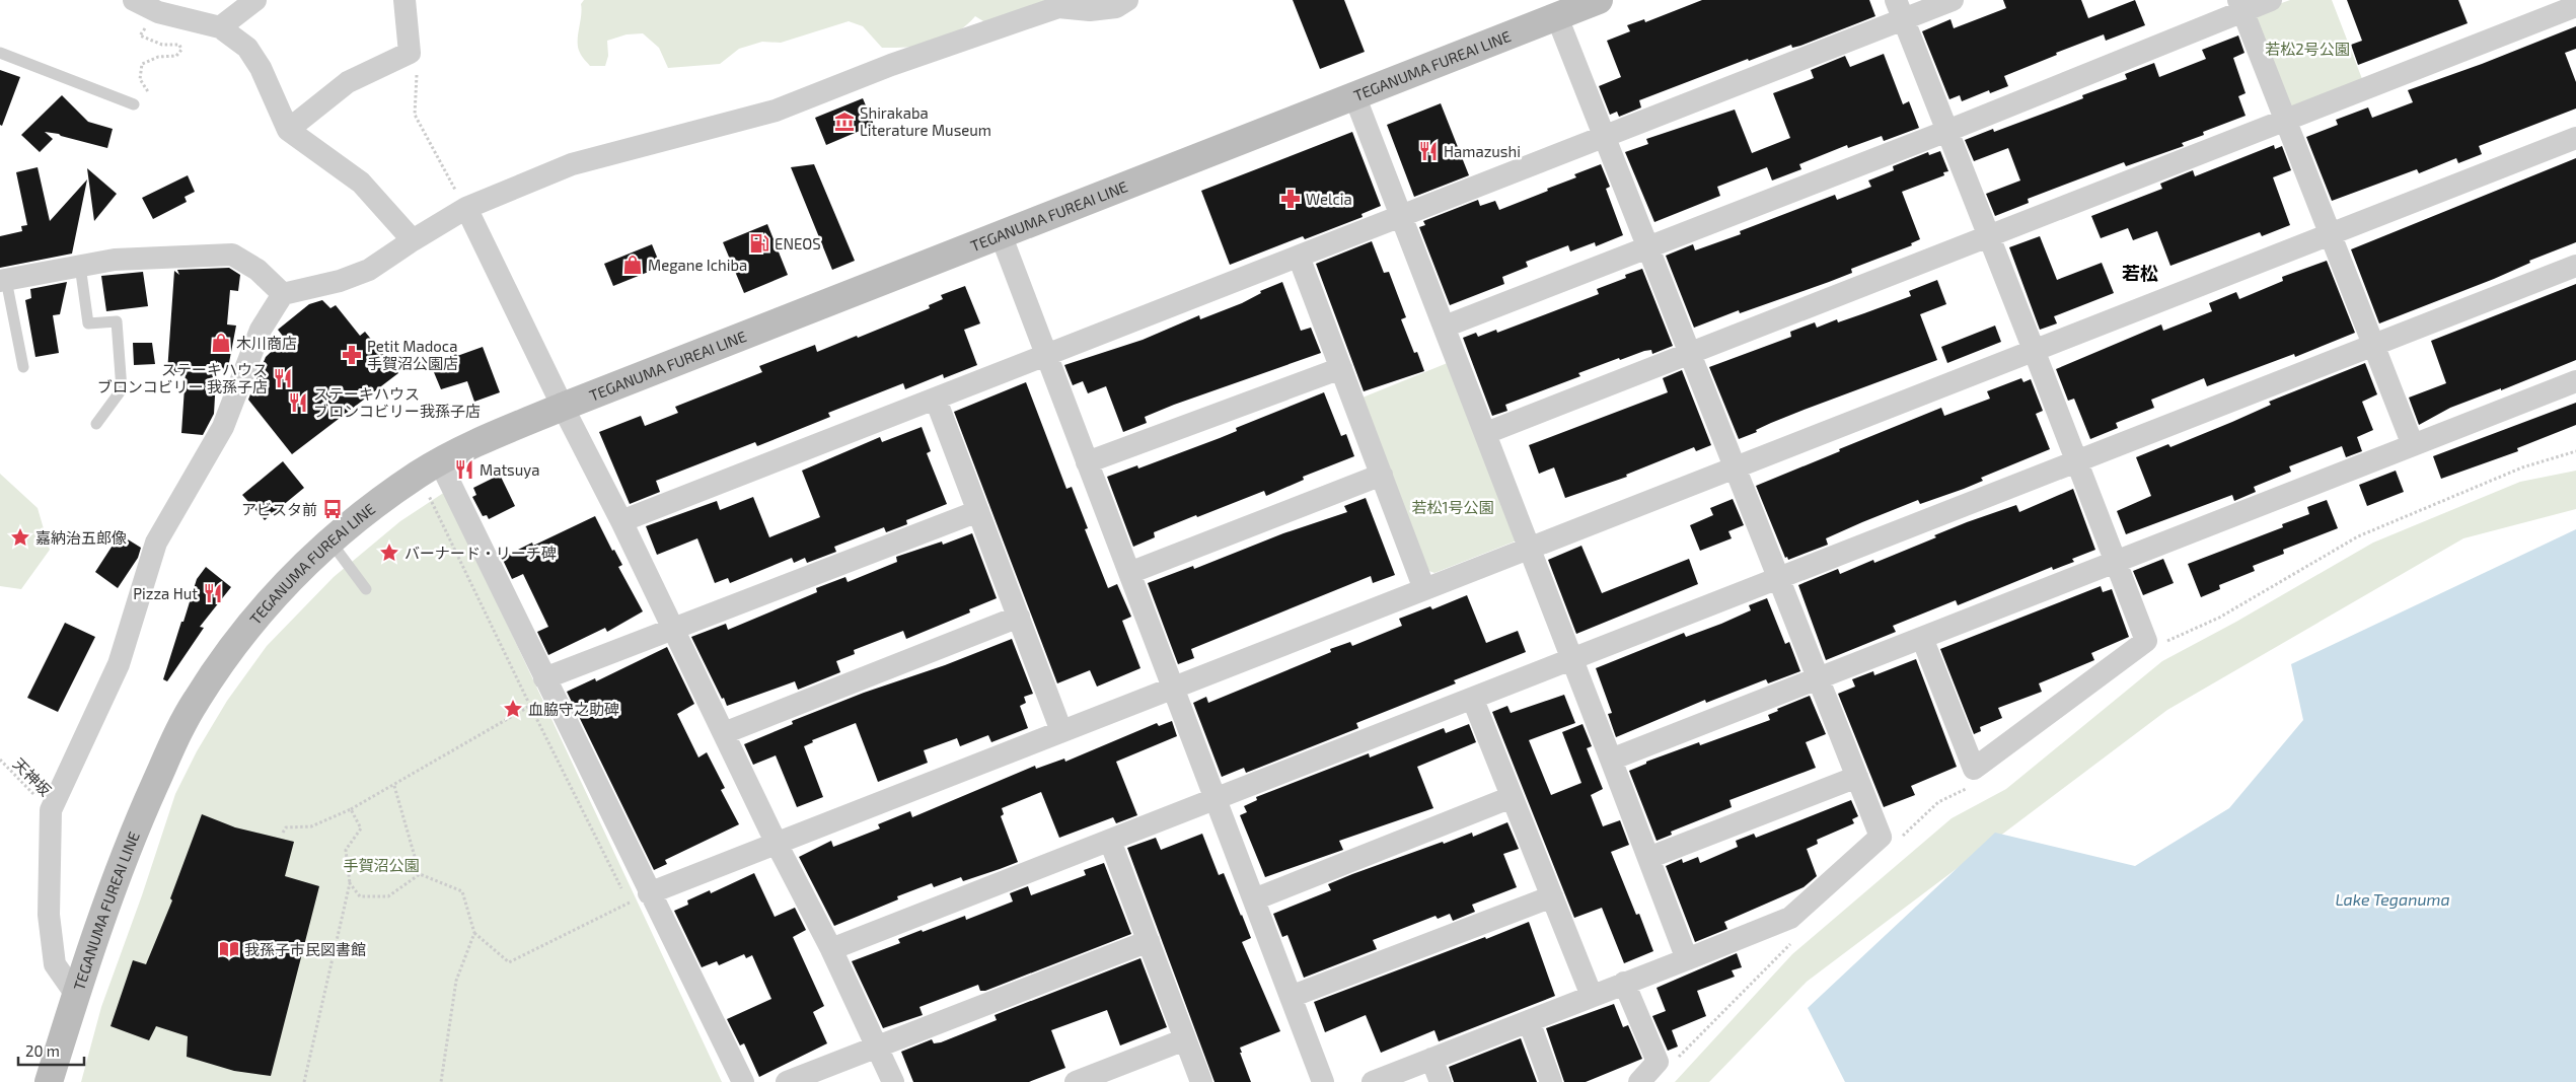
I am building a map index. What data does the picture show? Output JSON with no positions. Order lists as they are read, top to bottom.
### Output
{
  "streets": {
    "street": ["TEGANUMA FUREAI LINE"],
    "path": ["天神坂"]
  },
  "districts": ["若松"],
  "water": ["Lake Teganuma"],
  "parks": ["若松2号公園", "若松1号公園", "手賀沼公園"],
  "places": {
    "museum": ["Shirakaba Literature Museum"],
    "restaurant": [
      "Hamazushi",
      "ステーキハウス ブロンコビリー 我孫子店",
      "ステーキハウス ブロンコビリー我孫子店",
      "Matsuya",
      "Pizza Hut"
    ],
    "pharmacy": ["Welcia", "Petit Madoca 手賀沼公園店"],
    "fuel station": ["ENEOS"],
    "shop": ["Megane Ichiba", "木川商店"],
    "bus stop": ["アビスタ前"],
    "place": ["嘉納治五郎像", "バーナード・リーチ碑", "血脇守之助碑"],
    "library": ["我孫子市民図書館"]
  },
  "scale_bar": "20 m"
}
